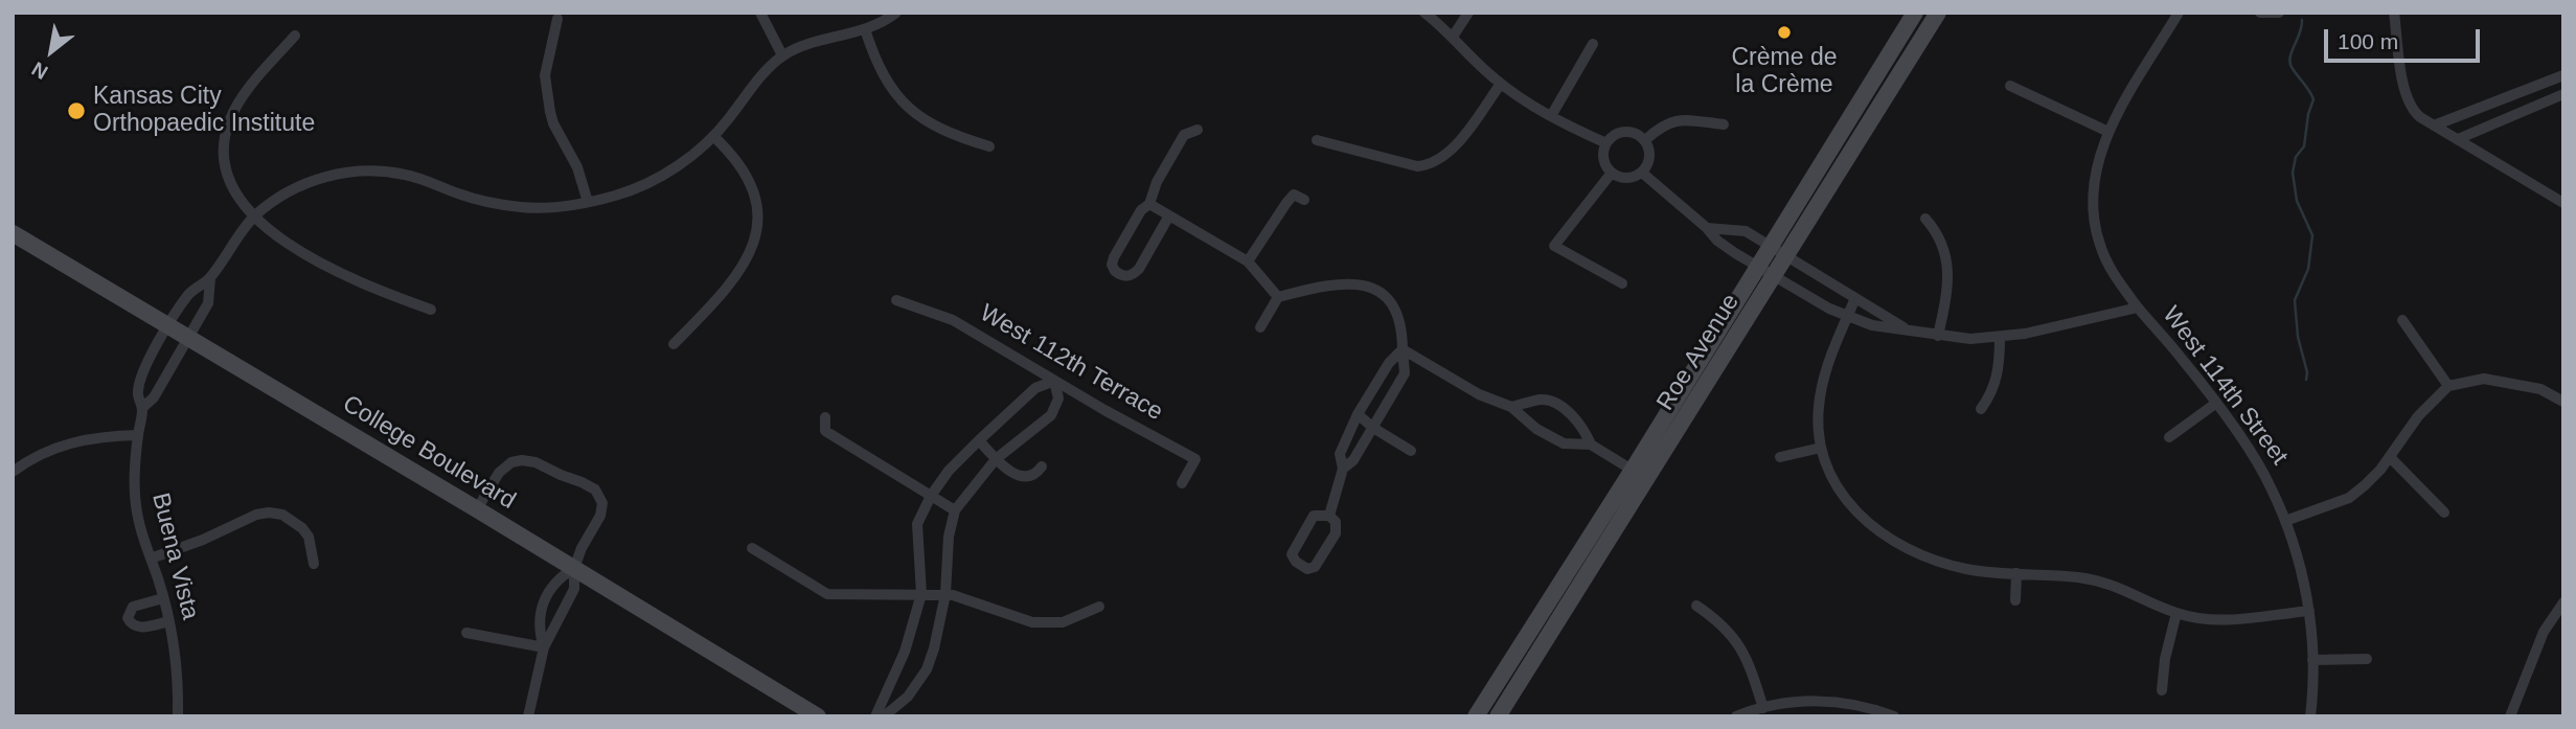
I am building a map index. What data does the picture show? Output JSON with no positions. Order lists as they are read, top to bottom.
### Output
{
  "streets": {
    "main road": ["Roe Avenue", "College Boulevard"],
    "street": ["West 112th Terrace", "West 114th Street", "Buena Vista"]
  },
  "crossings": [
    ["Roe Avenue", "West 114th Street"],
    ["College Boulevard", "Buena Vista"]
  ],
  "places": ["Crème de la Crème", "Kansas City Orthopaedic Institute"],
  "scale_bar": "100 m",
  "north": "bottom left"
}
